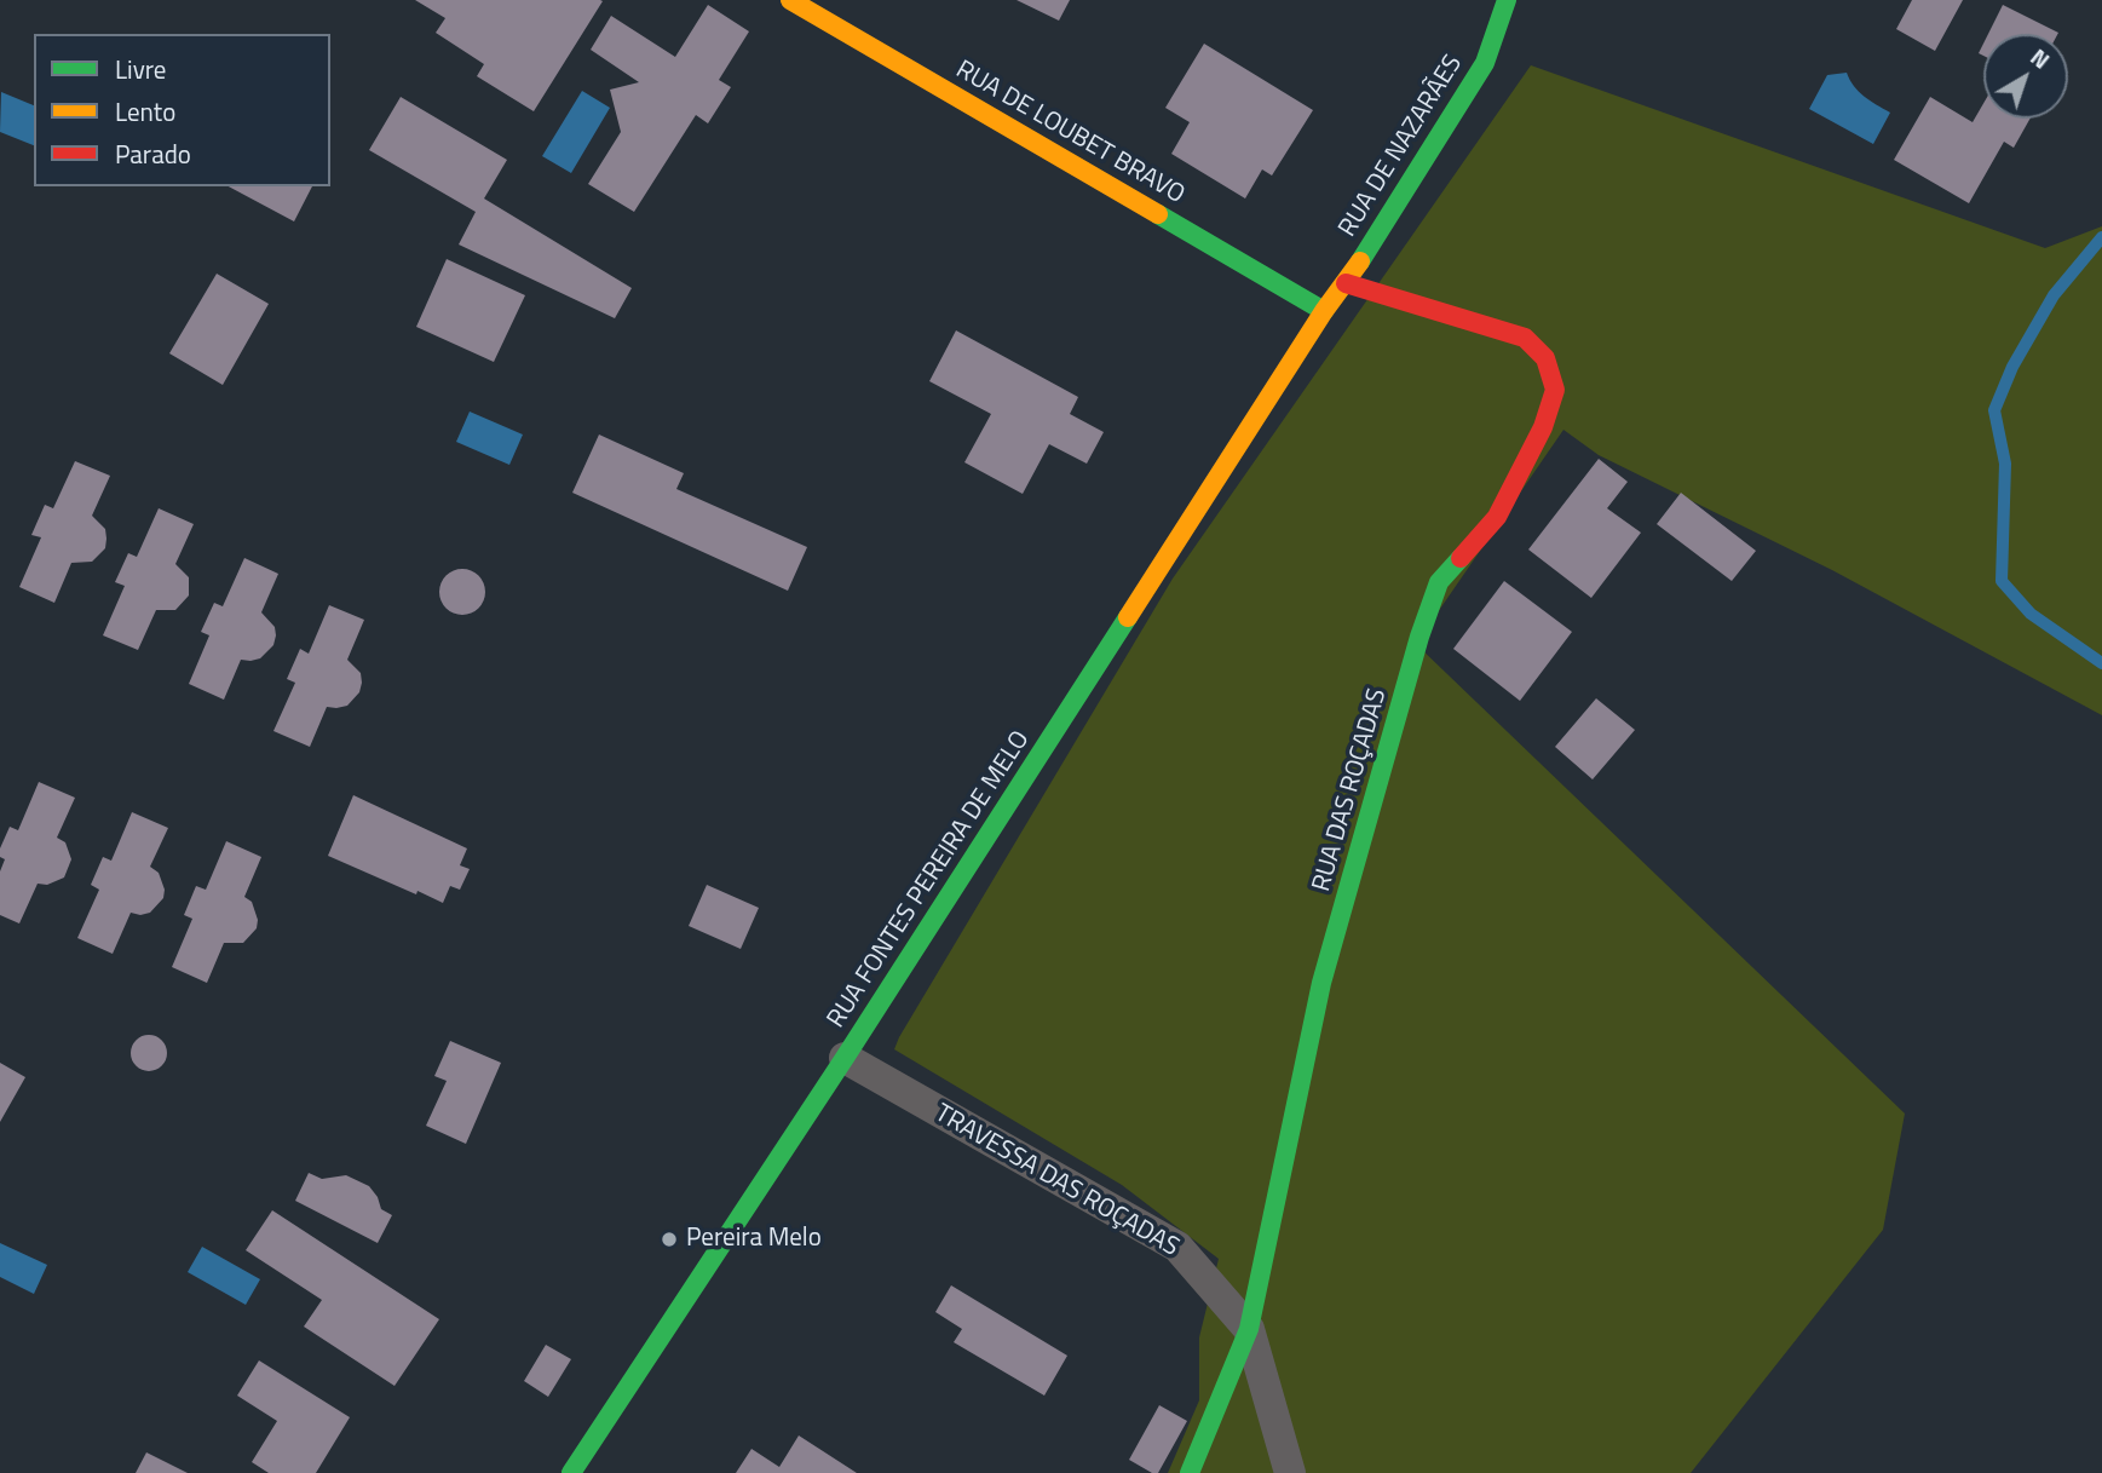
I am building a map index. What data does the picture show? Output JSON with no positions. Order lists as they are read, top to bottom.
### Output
{
  "streets": {
    "street": [
      "RUA DE LOUBET BRAVO",
      "RUA DE NAZARÃES",
      "RUA DAS ROÇADAS",
      "RUA FONTES PEREIRA DE MELO",
      "TRAVESSA DAS ROÇADAS"
    ]
  },
  "crossings": [
    ["RUA DE LOUBET BRAVO", "RUA DE NAZARÃES"],
    ["RUA DE LOUBET BRAVO", "RUA FONTES PEREIRA DE MELO"],
    ["RUA DE NAZARÃES", "RUA DAS ROÇADAS"],
    ["RUA DE NAZARÃES", "RUA FONTES PEREIRA DE MELO"],
    ["RUA DAS ROÇADAS", "TRAVESSA DAS ROÇADAS"],
    ["RUA FONTES PEREIRA DE MELO", "TRAVESSA DAS ROÇADAS"]
  ],
  "places": ["Pereira Melo"],
  "legend": ["Livre", "Lento", "Parado"],
  "north": "top right"
}
